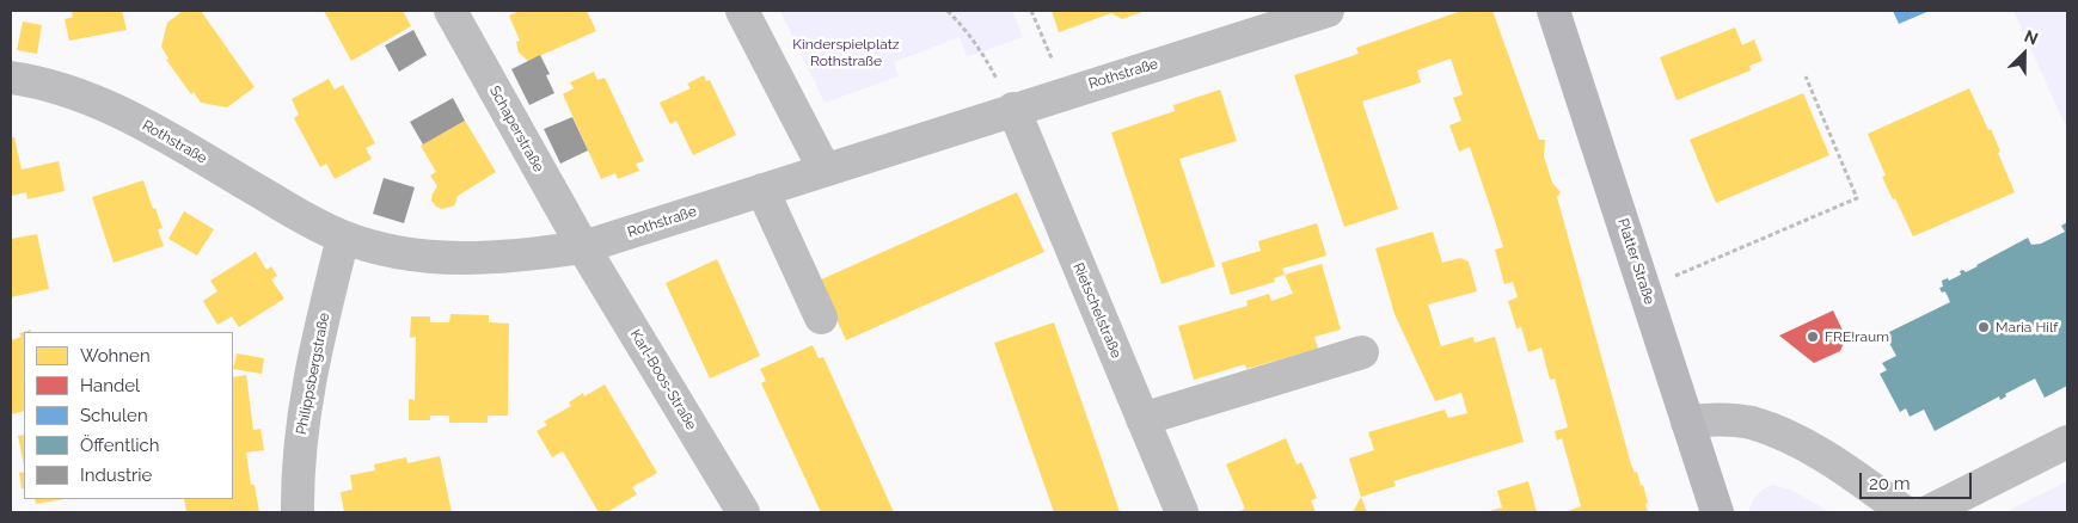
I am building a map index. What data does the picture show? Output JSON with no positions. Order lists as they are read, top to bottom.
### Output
{
  "streets": {
    "main road": ["Platter Straße"],
    "street": [
      "Rothstraße",
      "Schaperstraße",
      "Rietschelstraße",
      "Philippsbergstraße",
      "Karl-Boos-Straße"
    ]
  },
  "crossings": [
    ["Rothstraße", "Schaperstraße"],
    ["Rothstraße", "Rietschelstraße"],
    ["Rothstraße", "Philippsbergstraße"],
    ["Rothstraße", "Karl-Boos-Straße"],
    ["Schaperstraße", "Karl-Boos-Straße"]
  ],
  "parks": ["Kinderspielplatz Rothstraße"],
  "places": ["Maria Hilf", "FRE!raum"],
  "legend": [
    "Wohnen",
    "Handel",
    "Schulen",
    "Öffentlich",
    "Industrie"
  ],
  "scale_bar": "20 m",
  "north": "top right"
}
